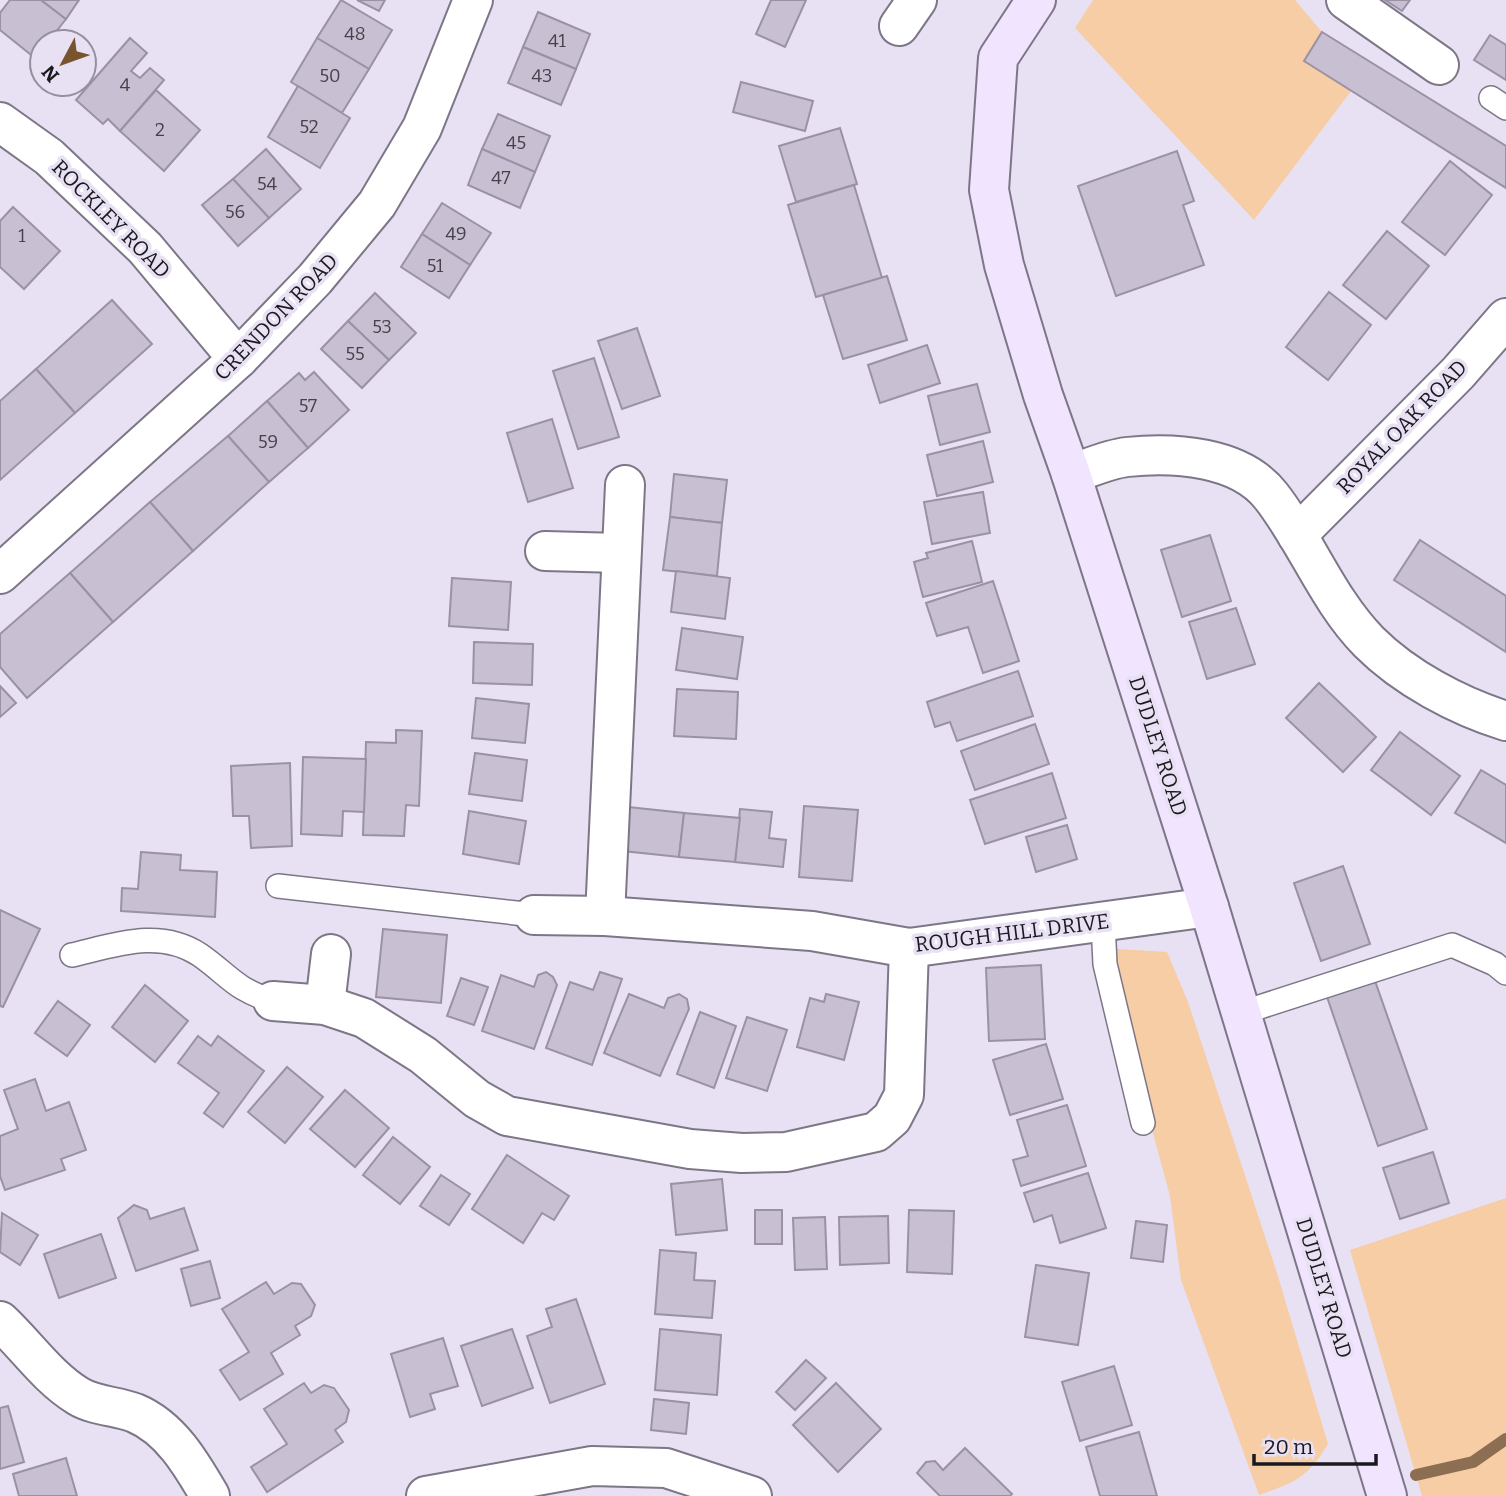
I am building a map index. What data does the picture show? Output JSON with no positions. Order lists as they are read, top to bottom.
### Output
{
  "streets": {
    "main road": ["DUDLEY ROAD"],
    "street": [
      "ROCKLEY ROAD",
      "CRENDON ROAD",
      "ROYAL OAK ROAD",
      "ROUGH HILL DRIVE"
    ]
  },
  "crossings": [
    ["ROCKLEY ROAD", "CRENDON ROAD"],
    ["DUDLEY ROAD", "ROUGH HILL DRIVE"]
  ],
  "house_numbers": [
    "48",
    "41",
    "50",
    "43",
    "4",
    "52",
    "2",
    "45",
    "47",
    "54",
    "56",
    "49",
    "1",
    "51",
    "53",
    "55",
    "57",
    "59"
  ],
  "scale_bar": "20 m",
  "north": "bottom left"
}
